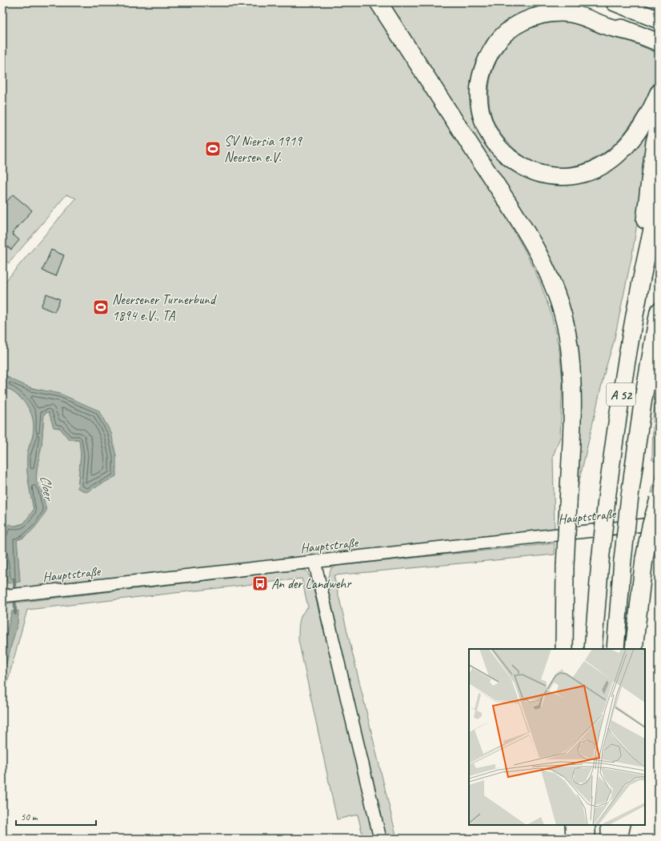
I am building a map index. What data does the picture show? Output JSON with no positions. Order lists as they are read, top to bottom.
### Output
{
  "streets": {
    "highway": ["A 52"],
    "street": ["Hauptstraße"]
  },
  "water": ["Cloer"],
  "places": {
    "sports": ["SV Niersia 1919 Neersen e.V.", "Neersener Turnerbund 1894 e.V., TA"],
    "bus stop": ["An der Landwehr"]
  },
  "scale_bar": "50 m"
}
